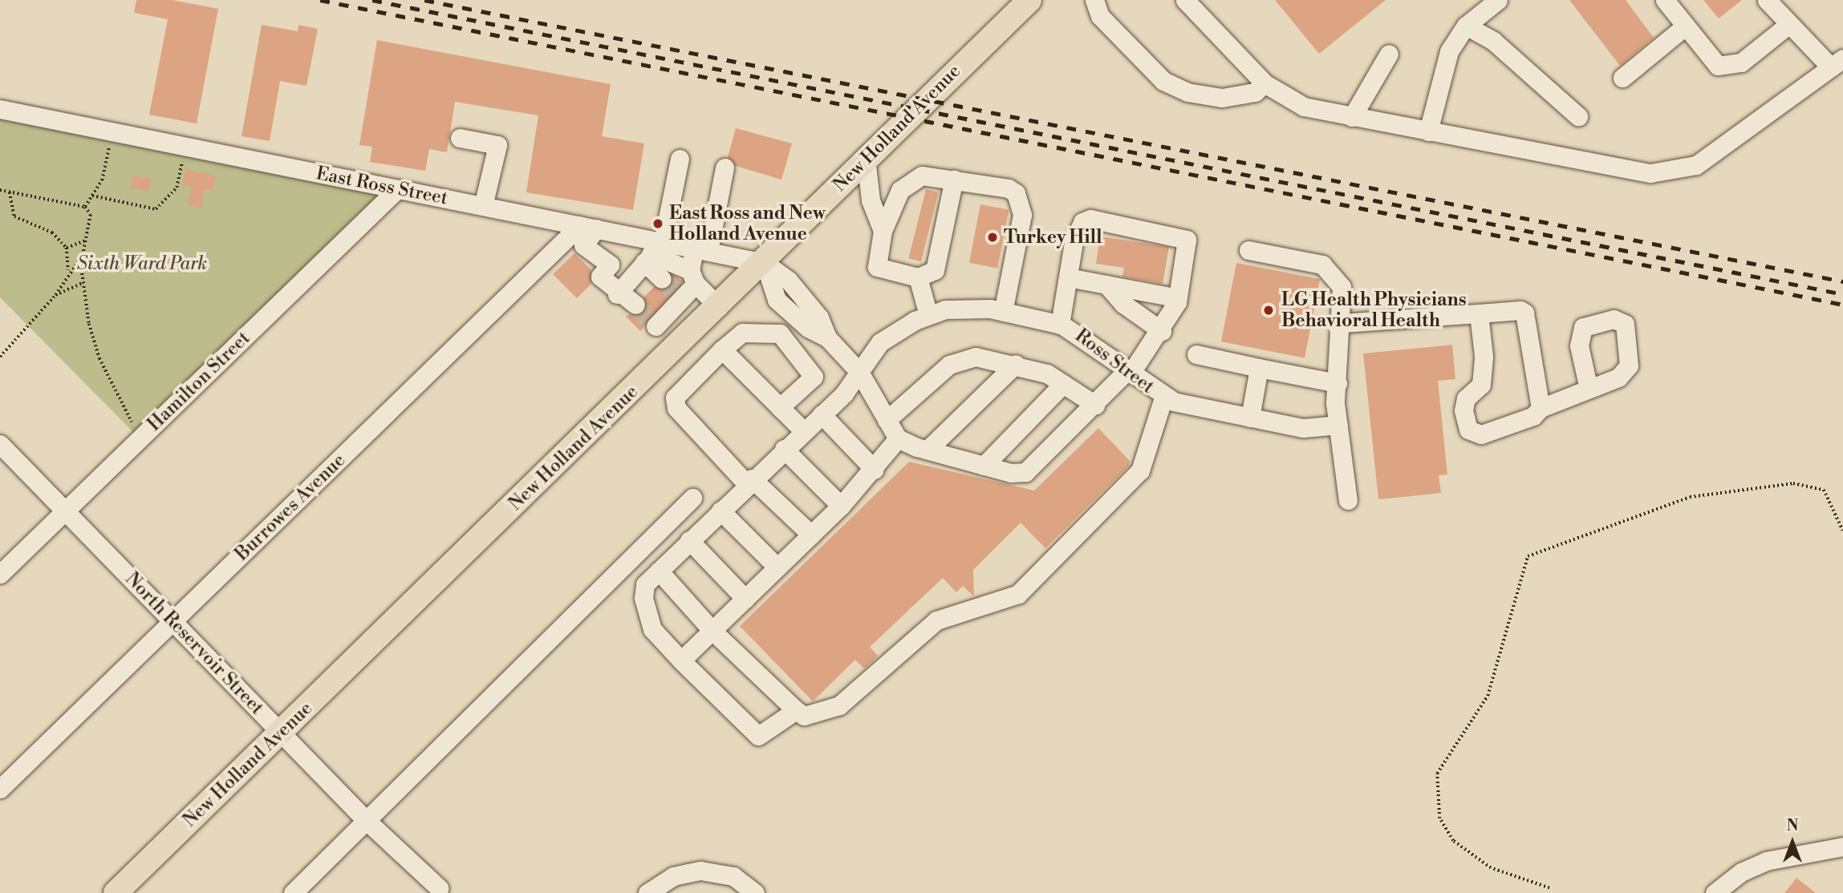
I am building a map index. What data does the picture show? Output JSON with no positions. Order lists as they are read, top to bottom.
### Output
{
  "streets": {
    "main road": ["New Holland Avenue"],
    "street": [
      "East Ross Street",
      "Ross Street",
      "Hamilton Street",
      "Burrowes Avenue",
      "North Reservoir Street"
    ]
  },
  "crossings": [
    ["New Holland Avenue", "East Ross Street"],
    ["New Holland Avenue", "North Reservoir Street"],
    ["East Ross Street", "Hamilton Street"],
    ["East Ross Street", "Burrowes Avenue"],
    ["Hamilton Street", "North Reservoir Street"],
    ["Burrowes Avenue", "North Reservoir Street"]
  ],
  "parks": ["Sixth Ward Park"],
  "places": ["East Ross and New Holland Avenue", "Turkey Hill", "LG Health Physicians Behavioral Health"],
  "north": "top"
}
